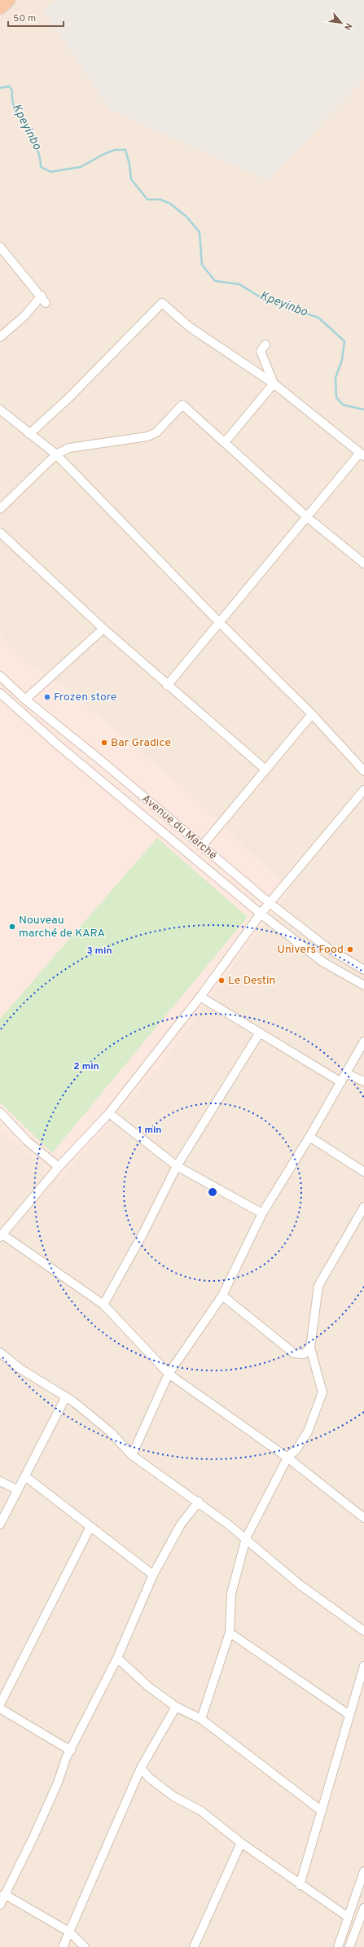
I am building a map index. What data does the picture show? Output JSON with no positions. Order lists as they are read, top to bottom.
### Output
{
  "streets": {
    "street": ["Avenue du Marché"]
  },
  "water": ["Kpeyinbo"],
  "places": [
    "Frozen store",
    "Bar Gradice",
    "Nouveau marché de KARA",
    "Univers Food",
    "Le Destin"
  ],
  "scale_bar": "50 m",
  "north": "bottom right",
  "rings": ["3 min", "2 min", "1 min"]
}
